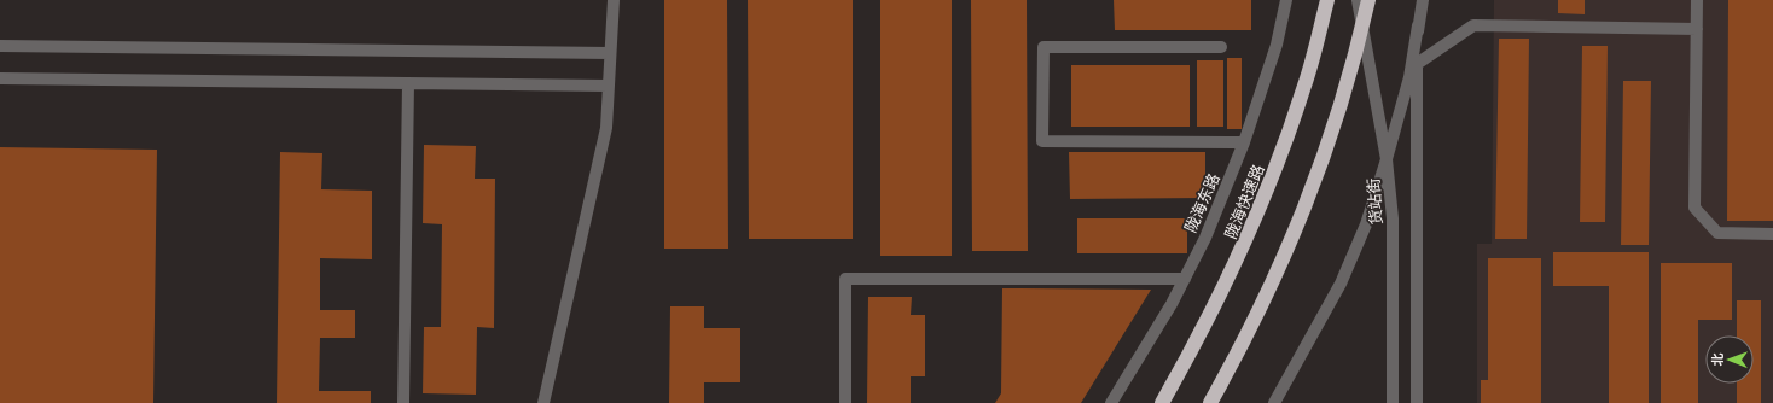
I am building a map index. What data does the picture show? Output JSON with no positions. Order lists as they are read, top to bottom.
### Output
{
  "streets": {
    "highway": ["陇海快速路"],
    "street": ["货站街", "陇海东路"]
  },
  "north": "left"
}
